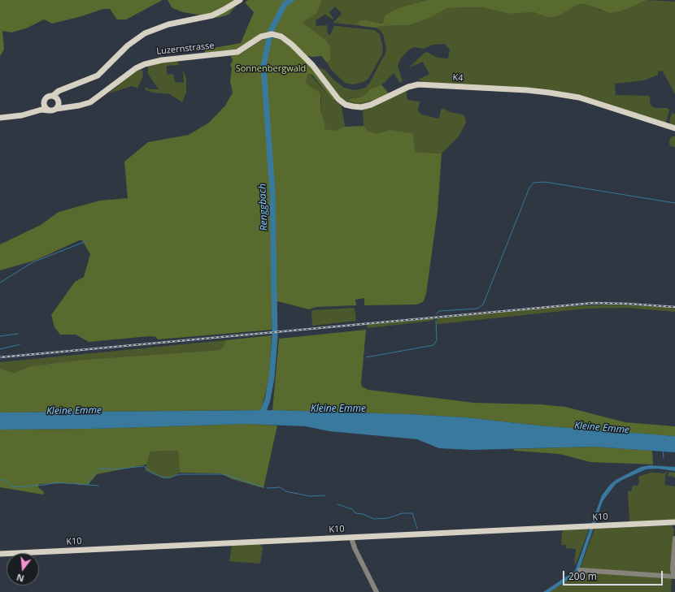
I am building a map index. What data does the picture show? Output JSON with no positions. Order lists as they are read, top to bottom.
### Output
{
  "streets": {
    "main road": ["Luzernstrasse", "K4", "K10"]
  },
  "crossings": [
    ["Luzernstrasse", "K4"]
  ],
  "water": ["Renggbach", "Kleine Emme"],
  "parks": ["Sonnenbergwald"],
  "scale_bar": "200 m",
  "north": "bottom"
}
